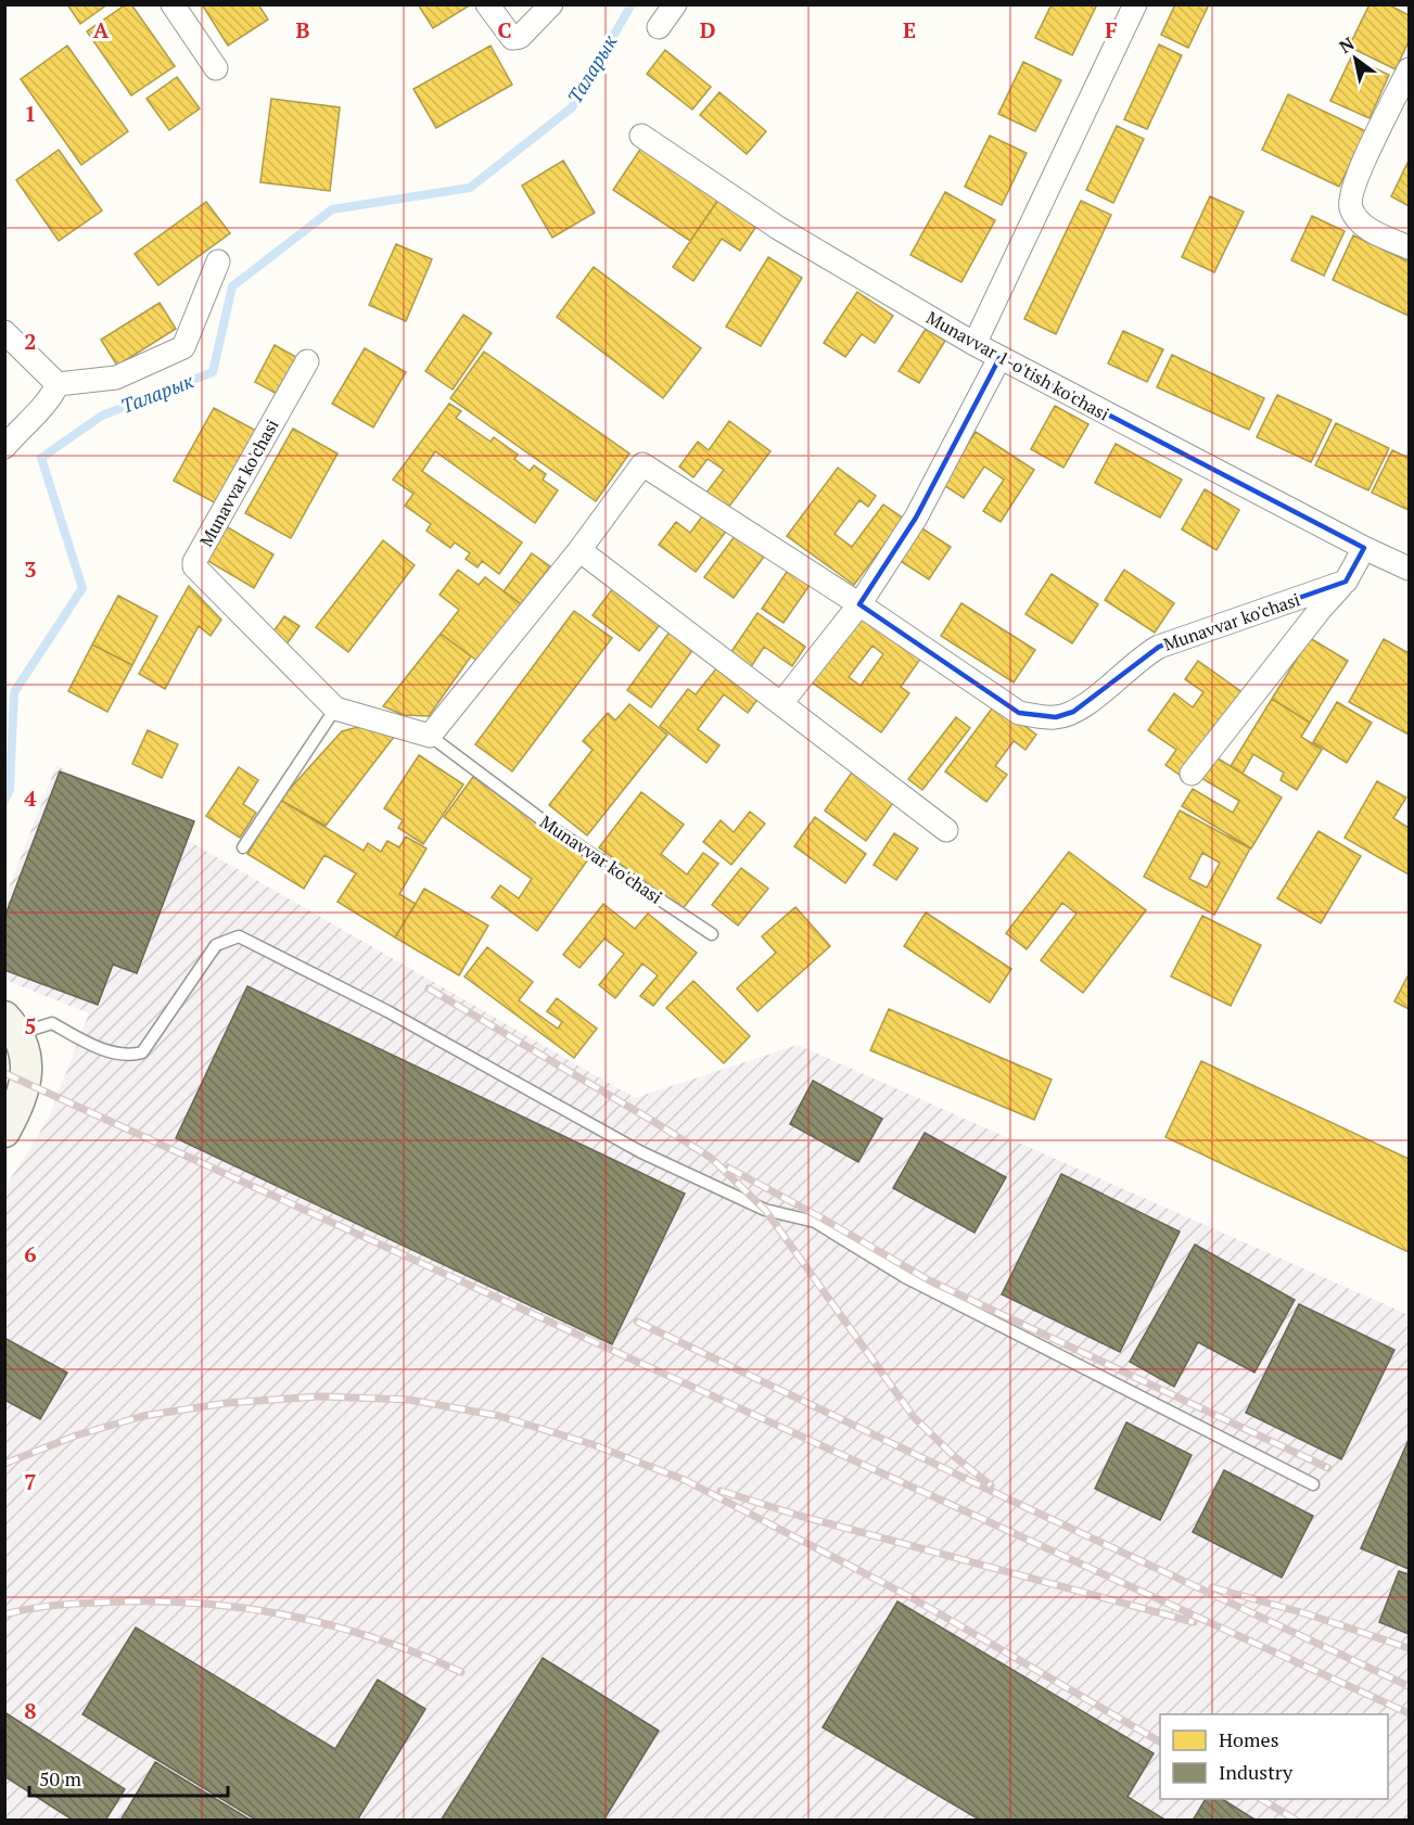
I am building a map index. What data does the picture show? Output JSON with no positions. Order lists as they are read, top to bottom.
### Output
{
  "streets": {
    "street": ["Munavvar 1-o'tish ko'chasi", "Munavvar ko'chasi"]
  },
  "water": ["Таларык"],
  "legend": ["Homes", "Industry"],
  "scale_bar": "50 m",
  "north": "top left",
  "grid": {
    "columns": [
      "A",
      "B",
      "C",
      "D",
      "E",
      "F"
    ],
    "rows": [
      "1",
      "2",
      "3",
      "4",
      "5",
      "6",
      "7",
      "8"
    ]
  }
}
